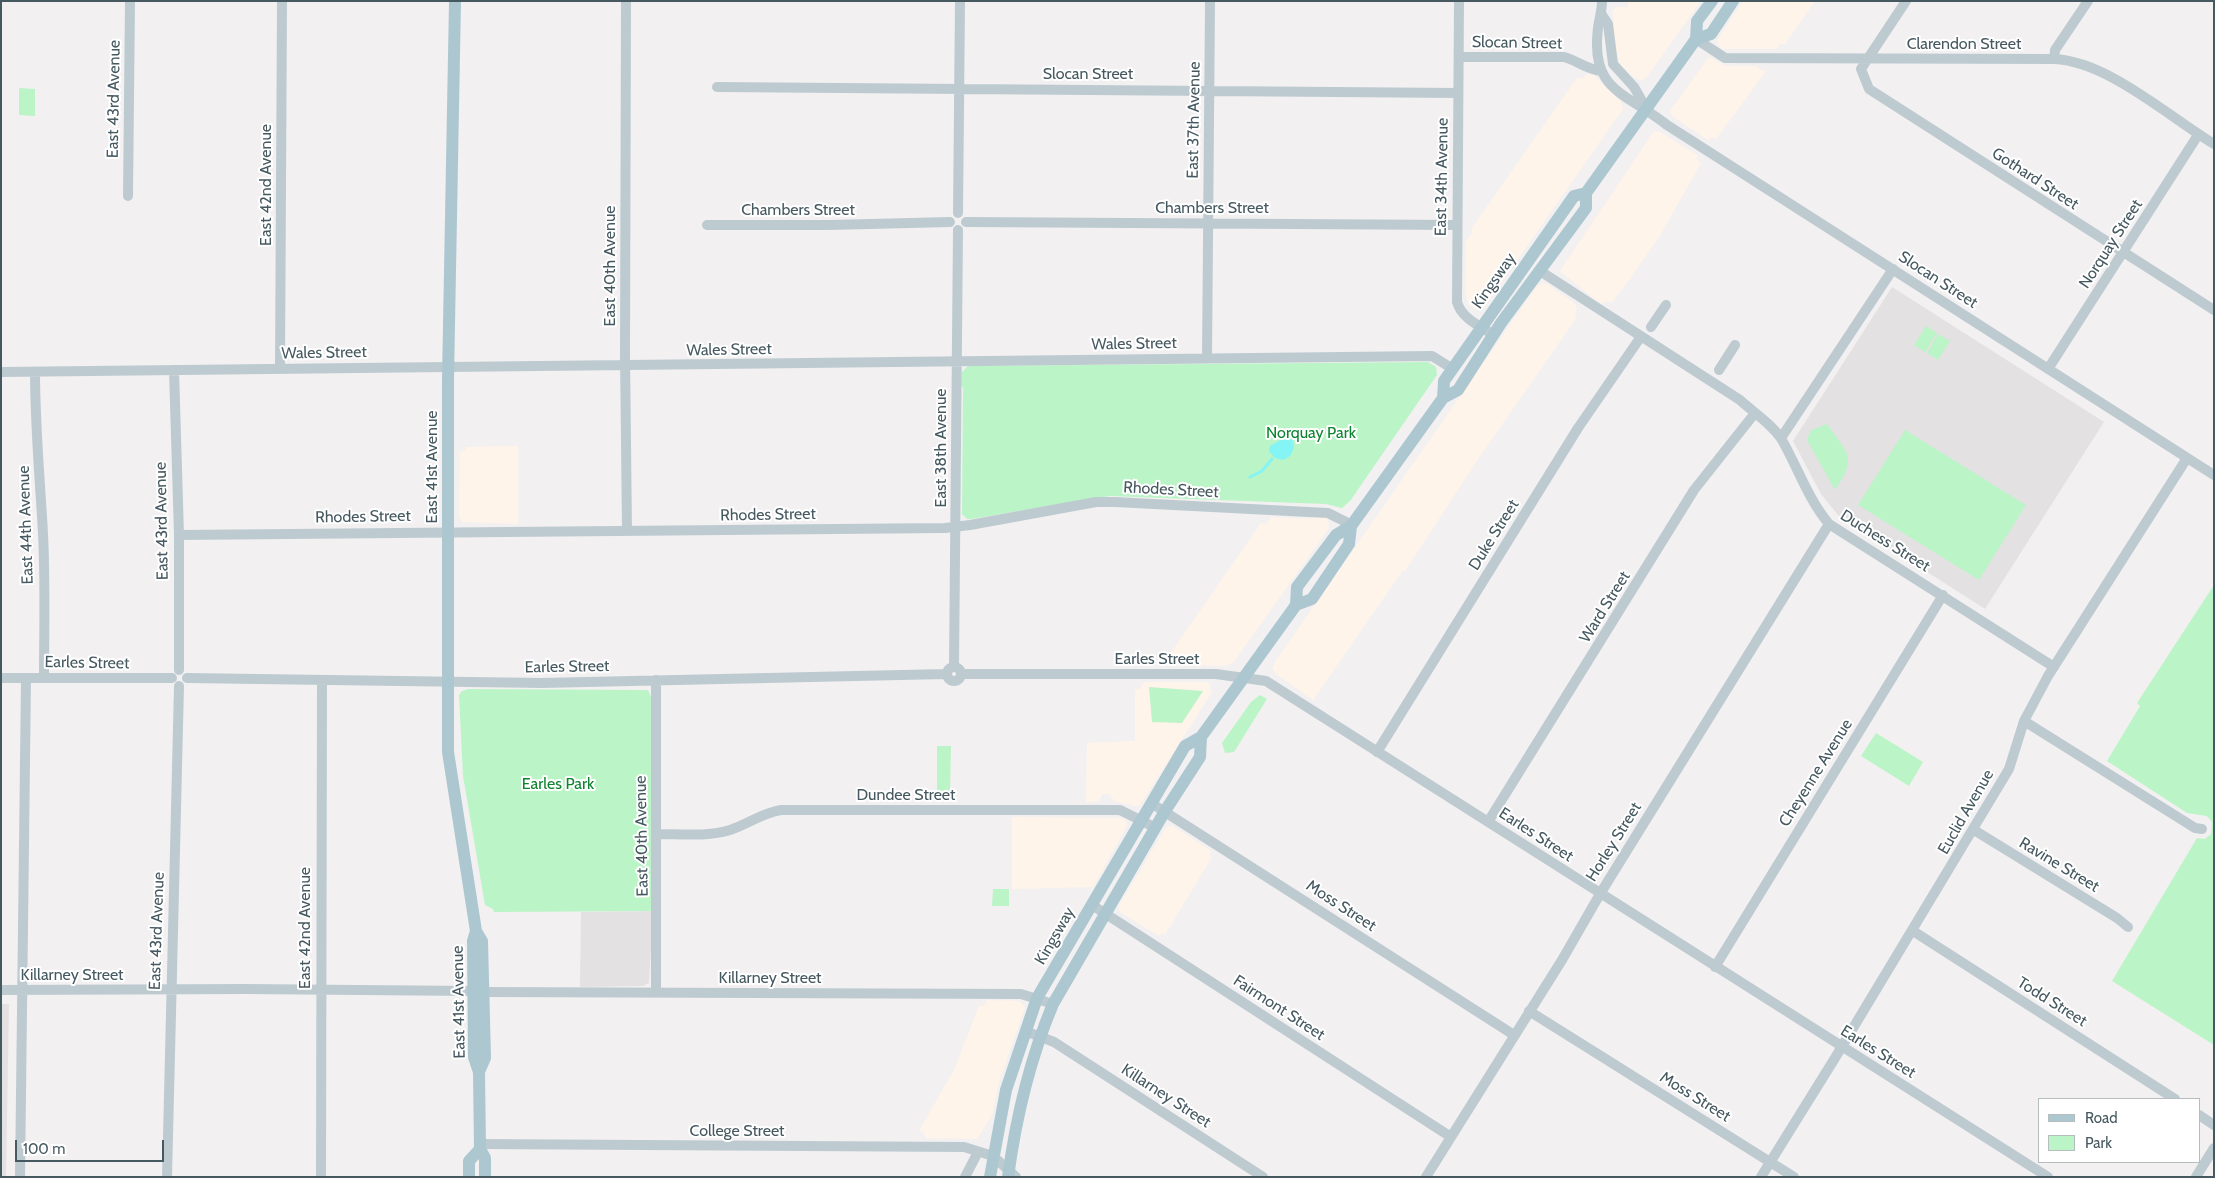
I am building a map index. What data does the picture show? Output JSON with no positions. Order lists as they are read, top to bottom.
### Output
{
  "streets": {
    "main road": ["Kingsway", "East 41st Avenue"],
    "street": [
      "Slocan Street",
      "Clarendon Street",
      "East 43rd Avenue",
      "East 37th Avenue",
      "East 34th Avenue",
      "Gothard Street",
      "East 42nd Avenue",
      "Chambers Street",
      "Norquay Street",
      "East 40th Avenue",
      "Wales Street",
      "East 38th Avenue",
      "Rhodes Street",
      "East 44th Avenue",
      "Duke Street",
      "Duchess Street",
      "Ward Street",
      "Earles Street",
      "Cheyenne Avenue",
      "Dundee Street",
      "Euclid Avenue",
      "Horley Street",
      "Ravine Street",
      "Moss Street",
      "Killarney Street",
      "Todd Street",
      "Fairmont Street",
      "College Street"
    ]
  },
  "crossings": [
    ["Slocan Street", "East 37th Avenue"],
    ["Slocan Street", "East 34th Avenue"],
    ["Slocan Street", "Norquay Street"],
    ["Slocan Street", "Kingsway"],
    ["Slocan Street", "Euclid Avenue"],
    ["Clarendon Street", "Gothard Street"],
    ["Clarendon Street", "Norquay Street"],
    ["Clarendon Street", "Kingsway"],
    ["East 43rd Avenue", "Wales Street"],
    ["East 43rd Avenue", "Rhodes Street"],
    ["East 43rd Avenue", "Earles Street"],
    ["East 43rd Avenue", "Killarney Street"],
    ["East 37th Avenue", "Chambers Street"],
    ["East 37th Avenue", "Wales Street"],
    ["East 34th Avenue", "Chambers Street"],
    ["East 34th Avenue", "Kingsway"],
    ["Gothard Street", "Norquay Street"],
    ["East 42nd Avenue", "Wales Street"],
    ["East 42nd Avenue", "Earles Street"],
    ["East 42nd Avenue", "Killarney Street"],
    ["Chambers Street", "East 38th Avenue"],
    ["East 40th Avenue", "Wales Street"],
    ["East 40th Avenue", "Rhodes Street"],
    ["East 40th Avenue", "Earles Street"],
    ["East 40th Avenue", "Dundee Street"],
    ["East 40th Avenue", "Killarney Street"],
    ["Kingsway", "Wales Street"],
    ["Kingsway", "Rhodes Street"],
    ["Kingsway", "Duchess Street"],
    ["Kingsway", "Earles Street"],
    ["Kingsway", "Dundee Street"],
    ["Kingsway", "Moss Street"],
    ["Kingsway", "Killarney Street"],
    ["Kingsway", "Fairmont Street"],
    ["Kingsway", "College Street"],
    ["Wales Street", "East 38th Avenue"],
    ["Wales Street", "East 41st Avenue"],
    ["Wales Street", "East 44th Avenue"],
    ["East 38th Avenue", "Rhodes Street"],
    ["East 38th Avenue", "Earles Street"],
    ["East 41st Avenue", "Rhodes Street"],
    ["East 41st Avenue", "Earles Street"],
    ["East 41st Avenue", "Killarney Street"],
    ["East 41st Avenue", "College Street"],
    ["East 44th Avenue", "Earles Street"],
    ["Duke Street", "Duchess Street"],
    ["Duke Street", "Earles Street"],
    ["Duchess Street", "Ward Street"],
    ["Duchess Street", "Cheyenne Avenue"],
    ["Duchess Street", "Euclid Avenue"],
    ["Duchess Street", "Horley Street"],
    ["Ward Street", "Earles Street"],
    ["Earles Street", "Cheyenne Avenue"],
    ["Earles Street", "Euclid Avenue"],
    ["Earles Street", "Horley Street"],
    ["Euclid Avenue", "Ravine Street"],
    ["Euclid Avenue", "Moss Street"],
    ["Euclid Avenue", "Todd Street"],
    ["Horley Street", "Moss Street"],
    ["Horley Street", "Fairmont Street"]
  ],
  "parks": ["Norquay Park", "Earles Park"],
  "legend": ["Road", "Park"],
  "scale_bar": "100 m"
}
